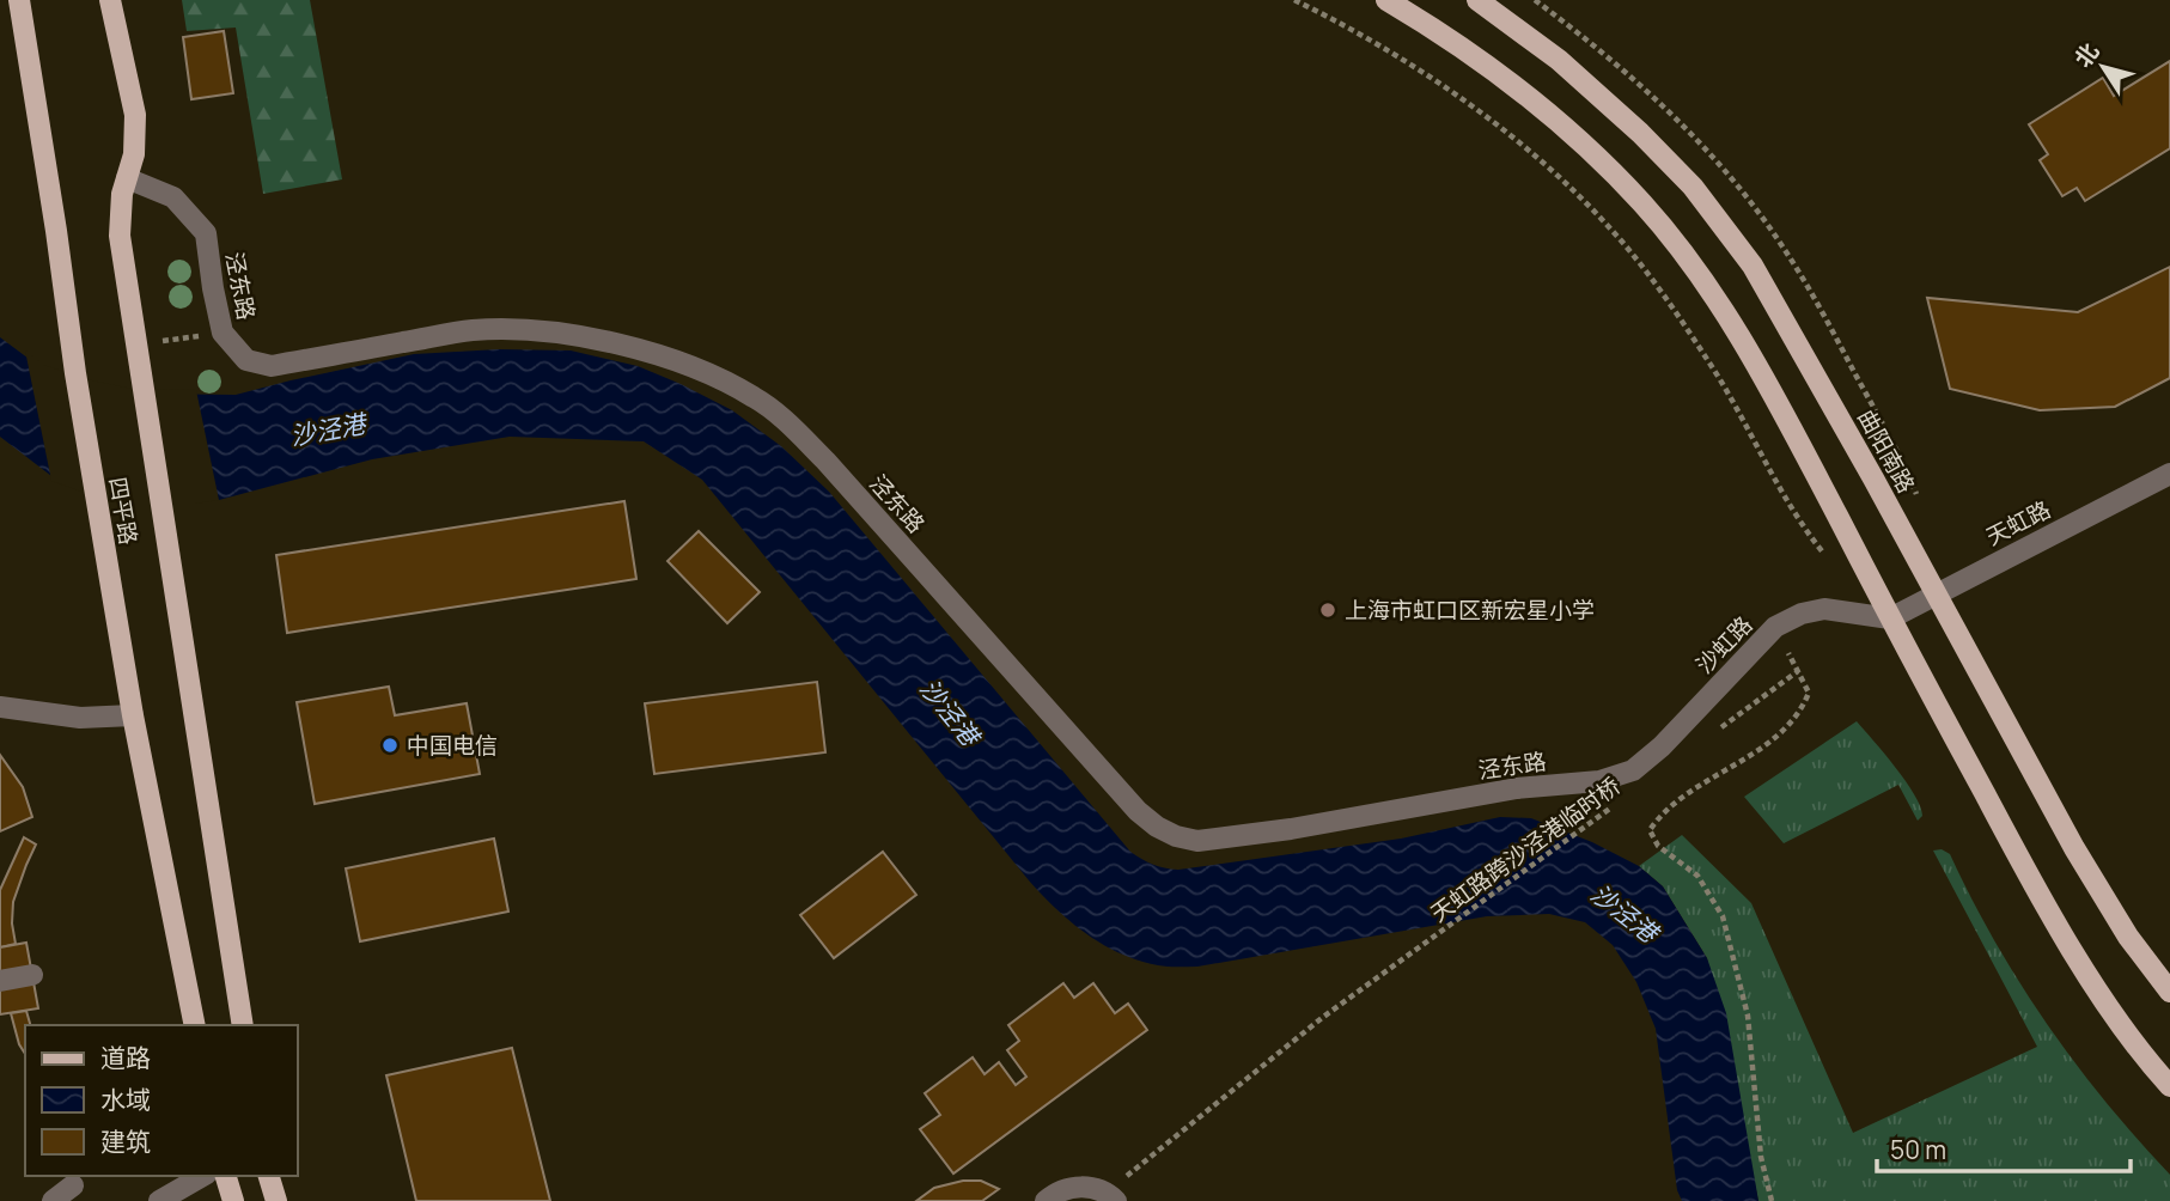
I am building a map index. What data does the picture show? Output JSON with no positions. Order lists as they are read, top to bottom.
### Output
{
  "streets": {
    "main road": ["曲阳南路", "四平路"],
    "street": ["泾东路", "天虹路", "沙虹路"],
    "path": ["天虹路跨沙泾港临时桥"]
  },
  "crossings": [
    ["泾东路", "四平路"],
    ["泾东路", "沙虹路"],
    ["曲阳南路", "天虹路"],
    ["天虹路", "沙虹路"]
  ],
  "water": ["沙泾港"],
  "places": ["上海市虹口区新宏星小学", "中国电信"],
  "legend": ["道路", "水域", "建筑"],
  "scale_bar": "50 m",
  "north": "top left"
}
